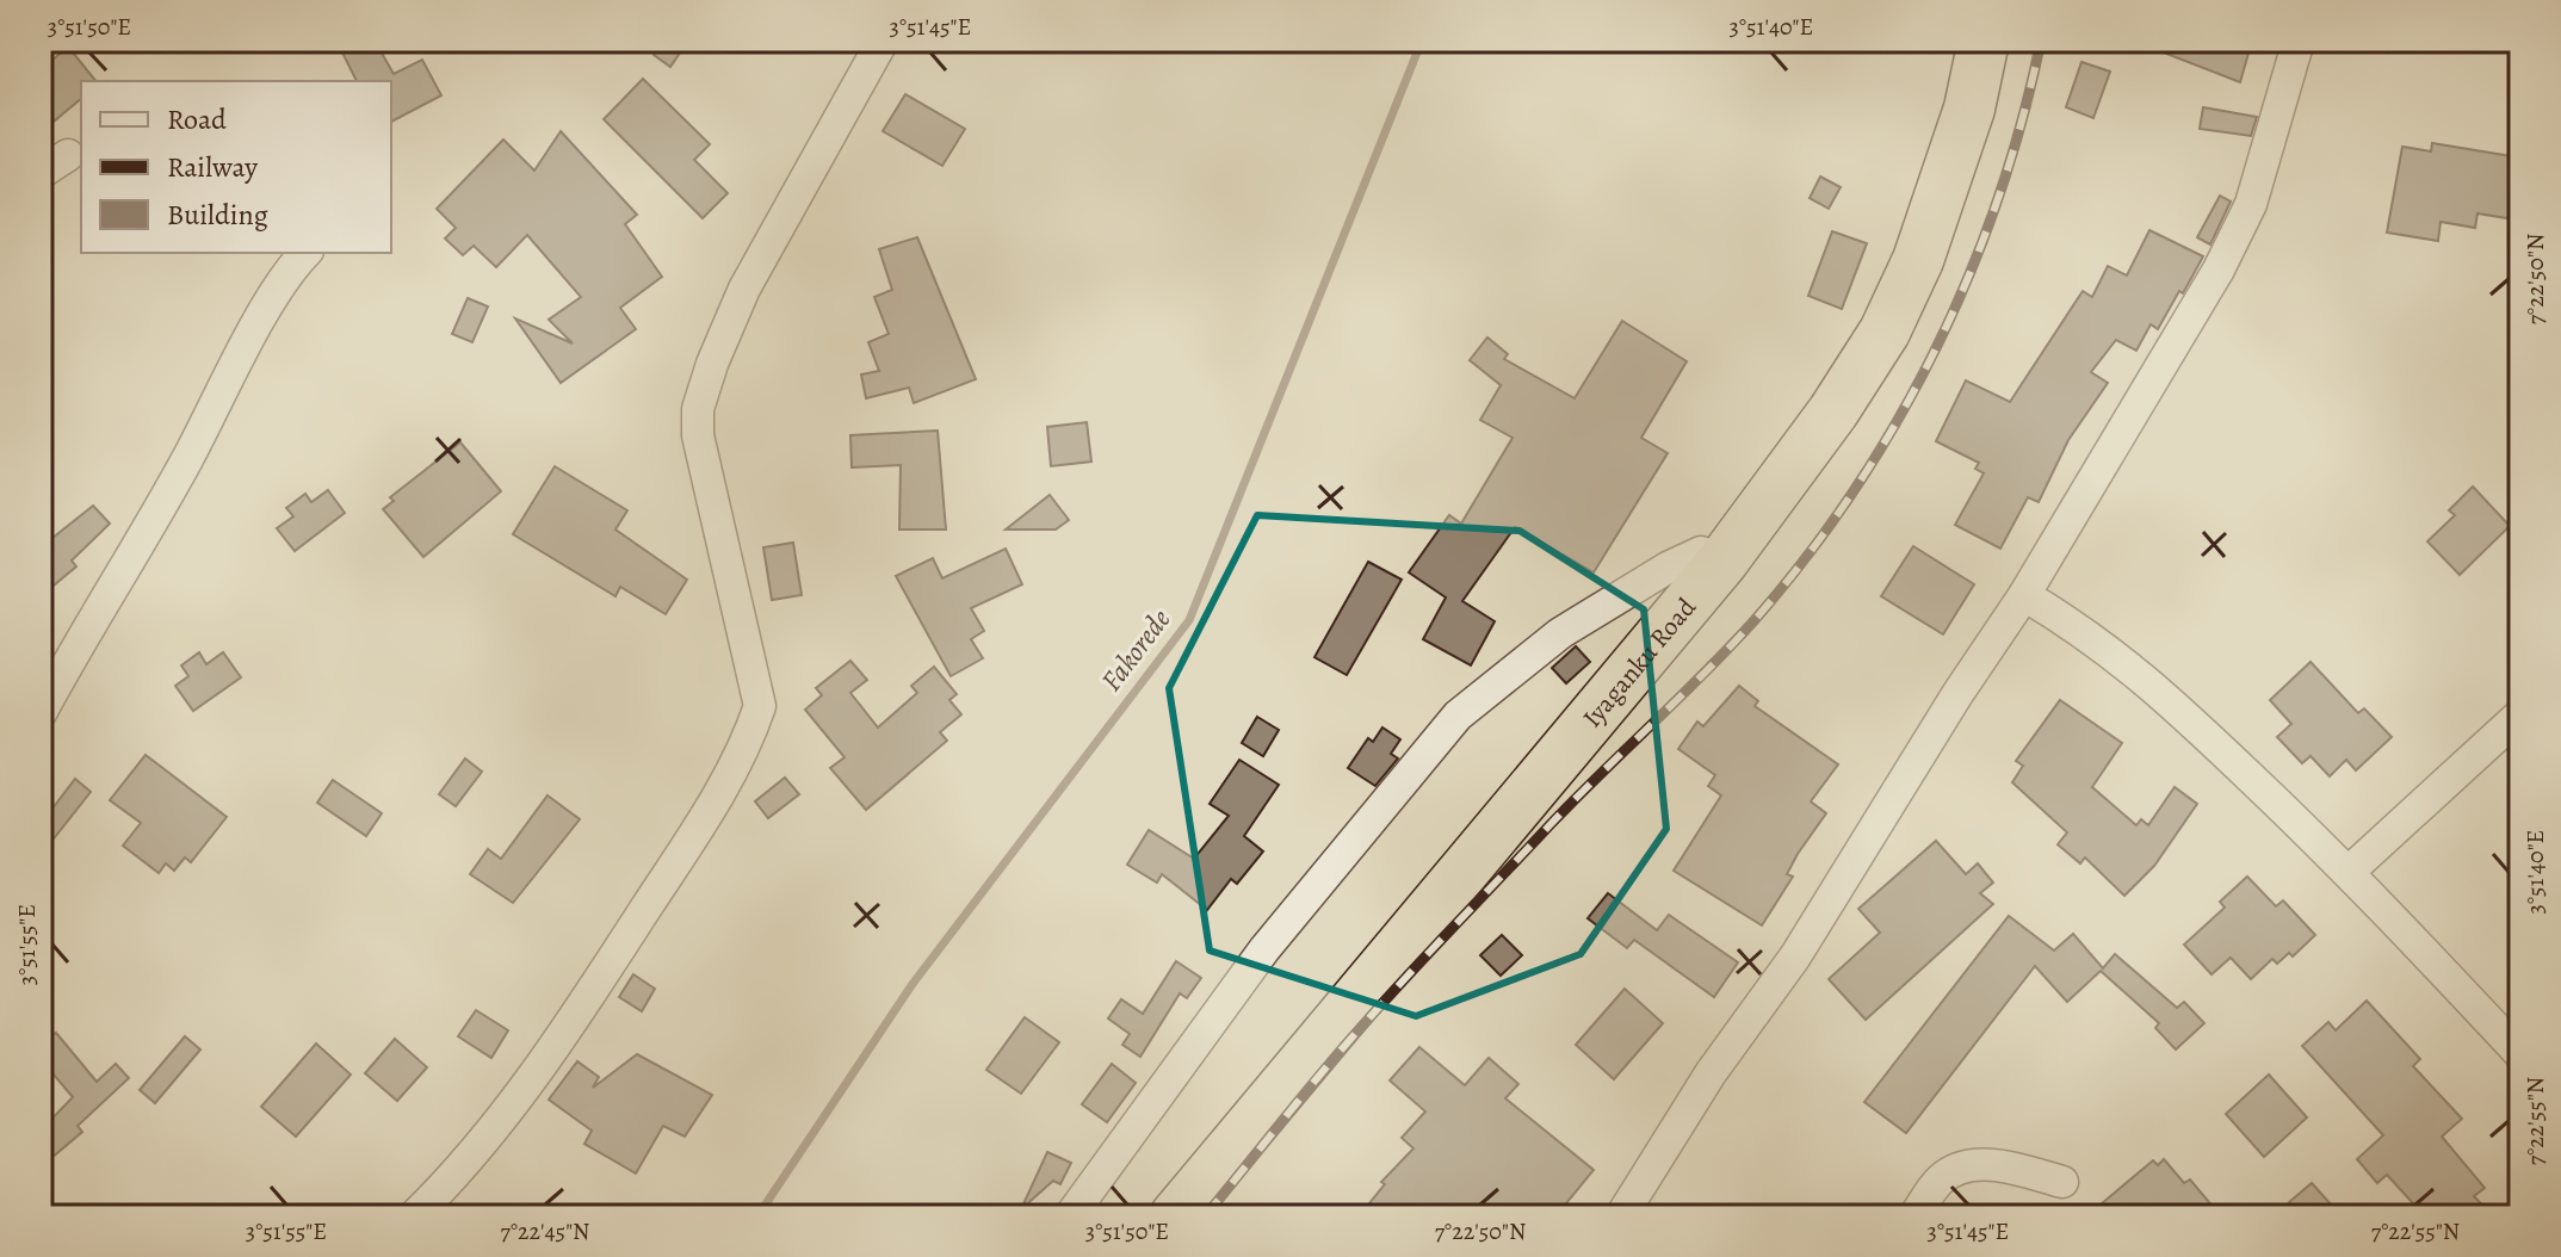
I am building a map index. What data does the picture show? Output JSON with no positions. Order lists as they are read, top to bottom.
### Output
{
  "streets": {
    "highway": ["Iyaganku Road"]
  },
  "water": ["Fakorede"],
  "legend": ["Road", "Railway", "Building"],
  "coordinates": [
    "3°51'50\"E",
    "3°51'45\"E",
    "3°51'40\"E",
    "7°22'50\"N",
    "3°51'55\"E",
    "7°22'55\"N",
    "7°22'45\"N"
  ]
}
